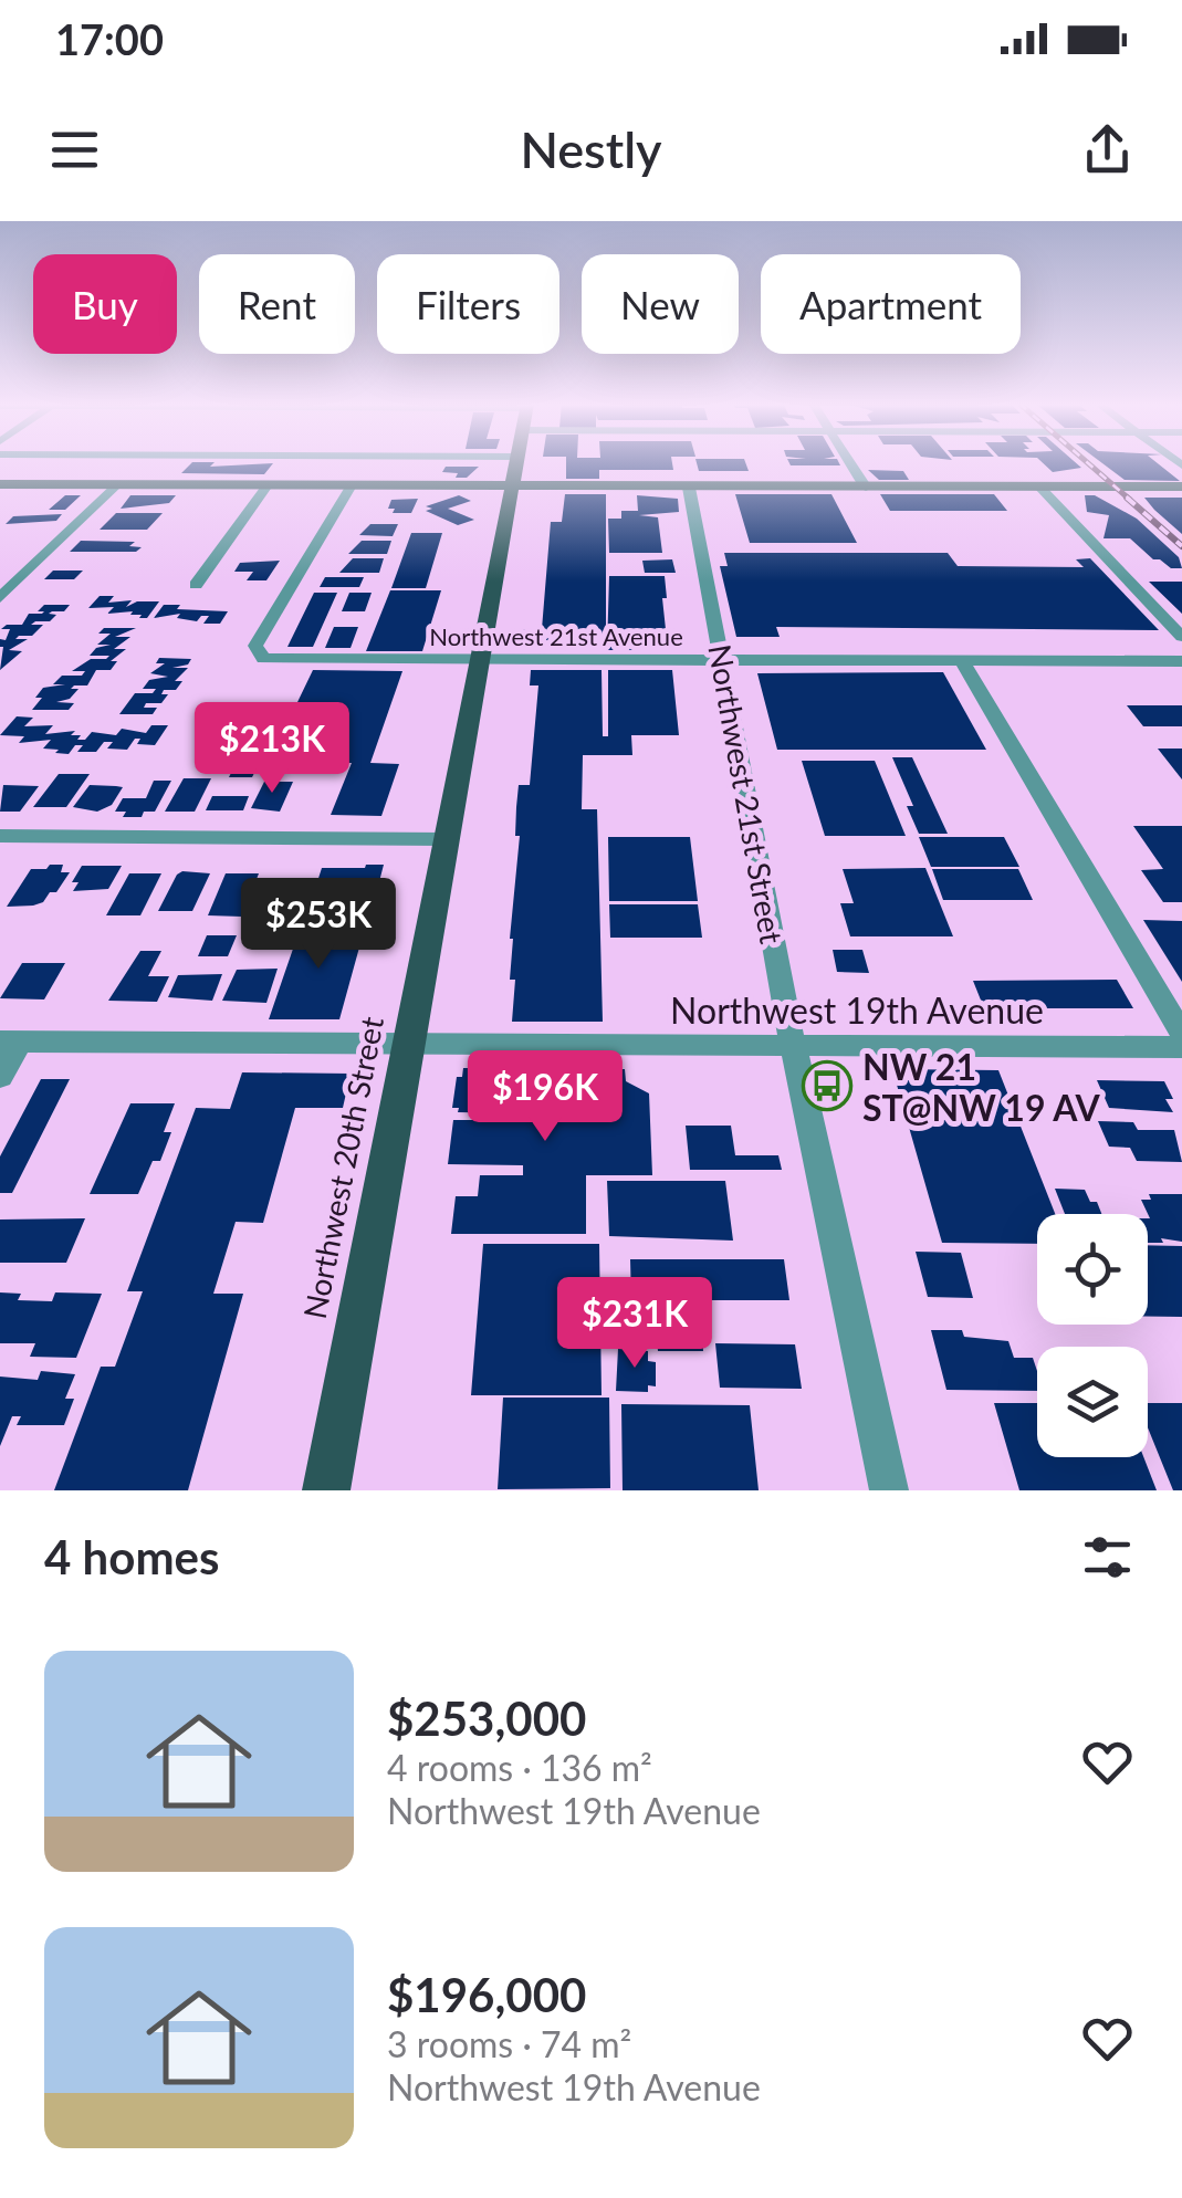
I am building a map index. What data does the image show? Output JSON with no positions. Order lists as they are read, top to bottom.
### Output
{
  "streets": {
    "main road": ["Northwest 20th Street"],
    "street": ["Northwest 21st Avenue", "Northwest 21st Street", "Northwest 19th Avenue"]
  },
  "crossings": [
    ["Northwest 21st Avenue", "Northwest 21st Street"],
    ["Northwest 21st Avenue", "Northwest 20th Street"],
    ["Northwest 21st Street", "Northwest 19th Avenue"],
    ["Northwest 19th Avenue", "Northwest 20th Street"]
  ],
  "places": {
    "bus stop": ["NW 21 ST@NW 19 AV"]
  },
  "page": {
    "status": "17:00",
    "header": "Nestly",
    "chip": [
      "Buy",
      "Rent",
      "Filters",
      "New",
      "Apartment"
    ],
    "price": [
      "$213K",
      "$253K",
      "$196K",
      "$231K"
    ],
    "heading": "4 homes",
    "list": [
      {
        "name": "$253,000",
        "note": "4 rooms · 136 m² · Northwest 19th Avenue"
      },
      {
        "name": "$196,000",
        "note": "3 rooms · 74 m² · Northwest 19th Avenue"
      }
    ]
  }
}
